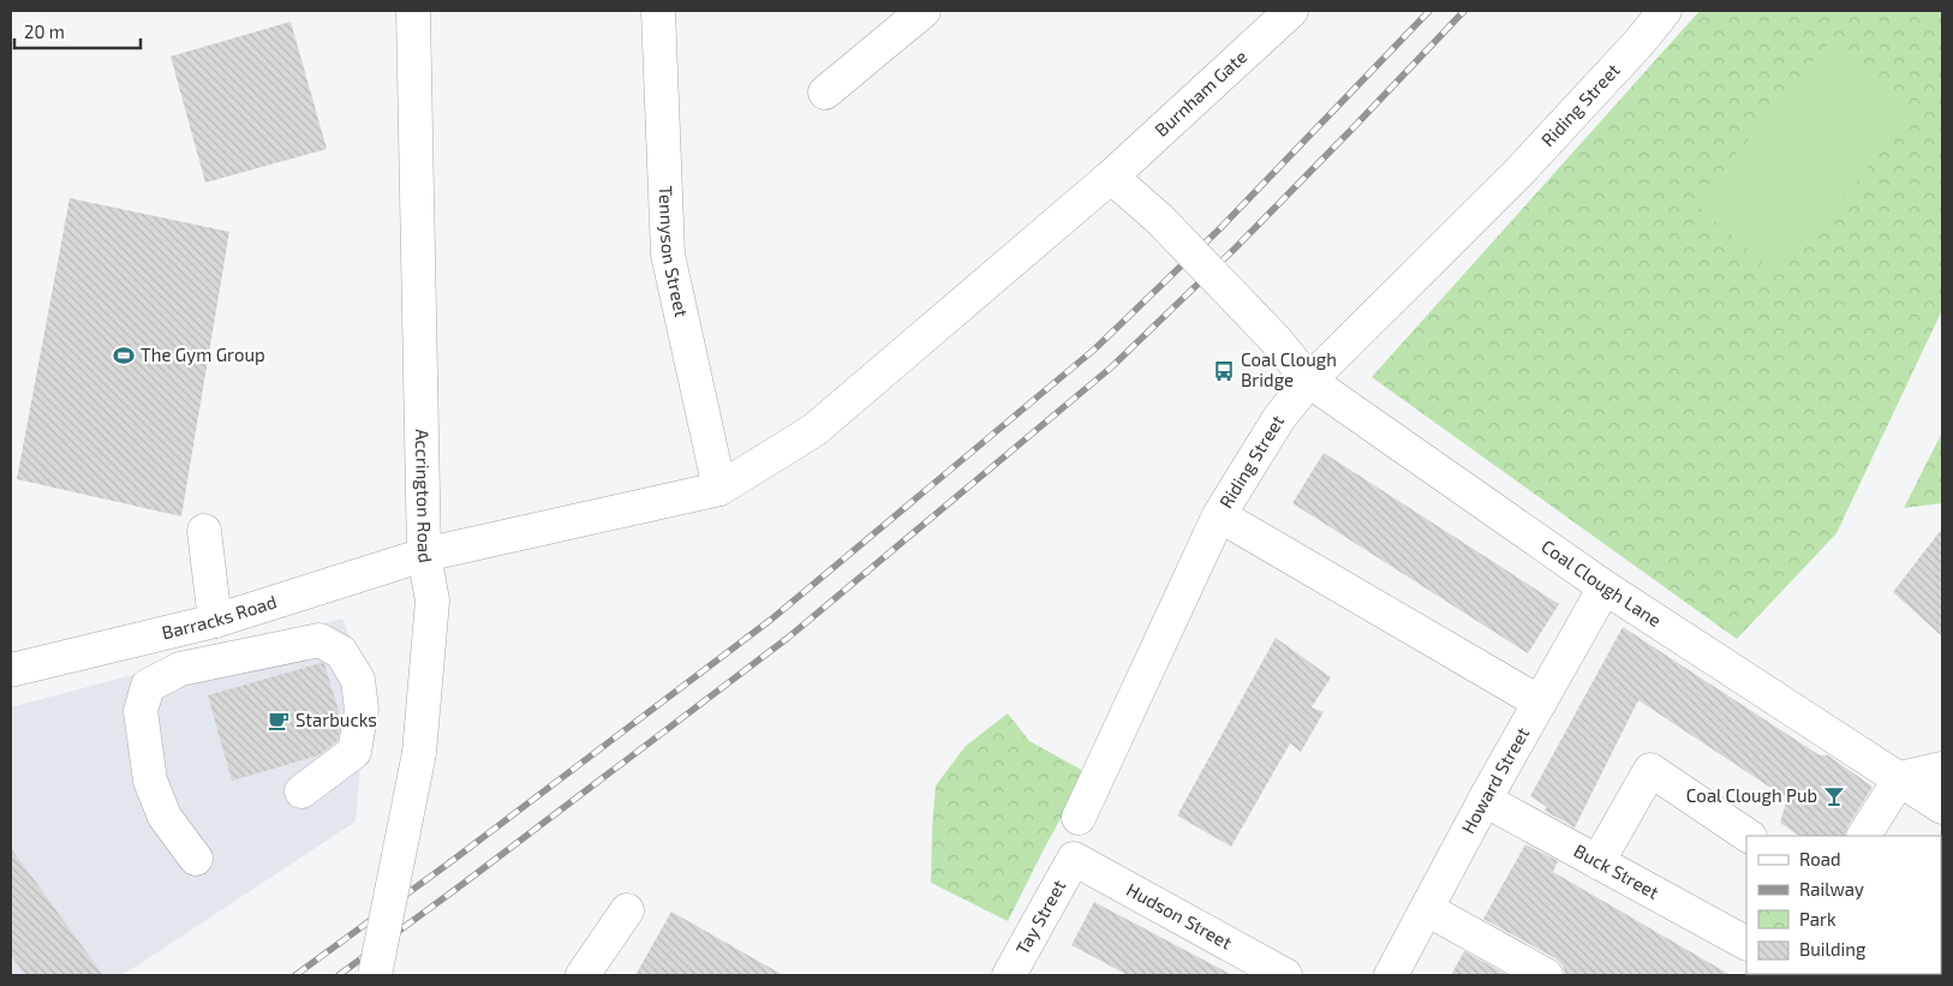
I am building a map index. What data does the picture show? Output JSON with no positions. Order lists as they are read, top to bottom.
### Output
{
  "streets": {
    "street": [
      "Burnham Gate",
      "Riding Street",
      "Tennyson Street",
      "Accrington Road",
      "Coal Clough Lane",
      "Barracks Road",
      "Howard Street",
      "Buck Street",
      "Tay Street",
      "Hudson Street"
    ]
  },
  "crossings": [
    ["Burnham Gate", "Tennyson Street"],
    ["Burnham Gate", "Coal Clough Lane"],
    ["Burnham Gate", "Barracks Road"],
    ["Riding Street", "Coal Clough Lane"],
    ["Tennyson Street", "Barracks Road"],
    ["Accrington Road", "Barracks Road"],
    ["Coal Clough Lane", "Howard Street"],
    ["Howard Street", "Buck Street"],
    ["Tay Street", "Hudson Street"]
  ],
  "places": {
    "sports": ["The Gym Group"],
    "bus stop": ["Coal Clough Bridge"],
    "cafe": ["Starbucks"],
    "bar": ["Coal Clough Pub"]
  },
  "legend": [
    "Road",
    "Railway",
    "Park",
    "Building"
  ],
  "scale_bar": "20 m"
}
